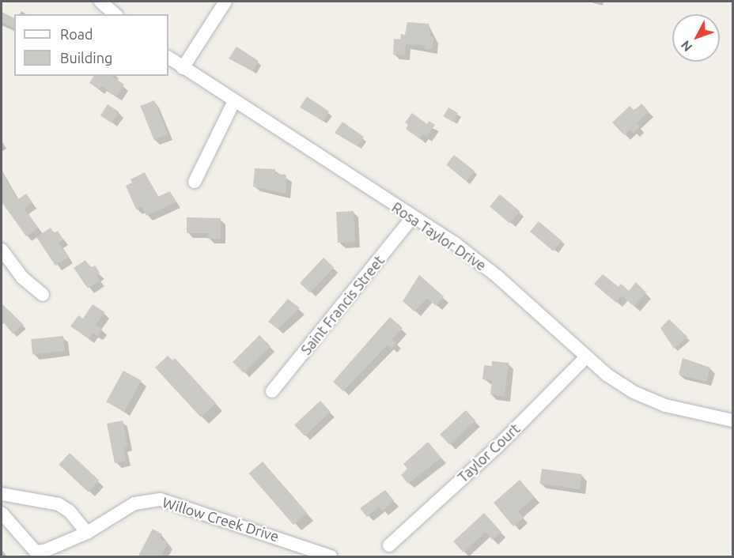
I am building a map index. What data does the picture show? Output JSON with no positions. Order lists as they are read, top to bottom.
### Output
{
  "streets": {
    "street": [
      "Rosa Taylor Drive",
      "Saint Francis Street",
      "Taylor Court",
      "Willow Creek Drive"
    ]
  },
  "crossings": [
    ["Rosa Taylor Drive", "Saint Francis Street"],
    ["Rosa Taylor Drive", "Taylor Court"]
  ],
  "legend": ["Road", "Building"],
  "north": "bottom left"
}
